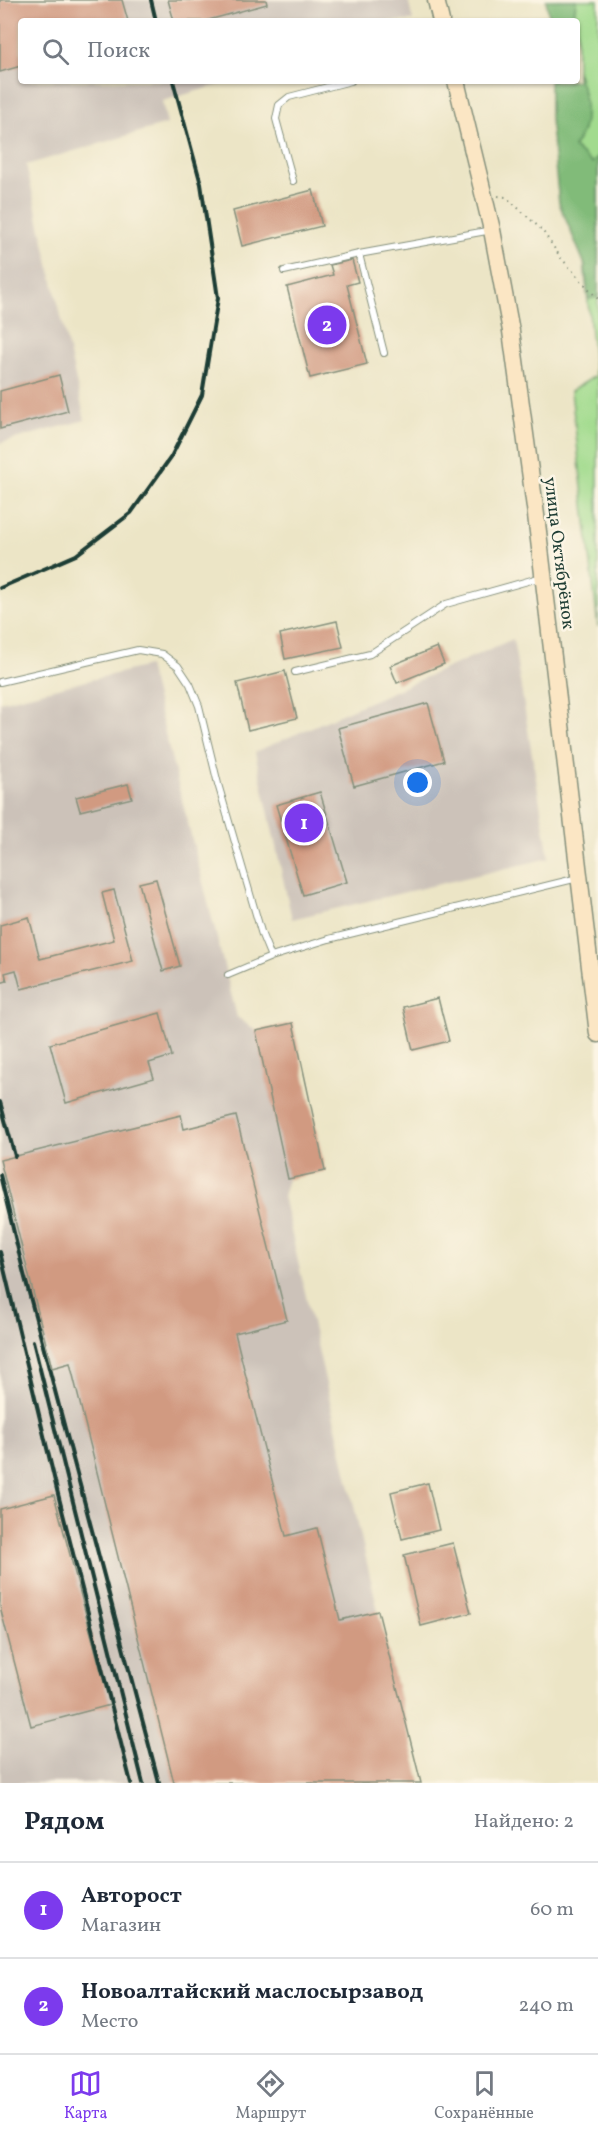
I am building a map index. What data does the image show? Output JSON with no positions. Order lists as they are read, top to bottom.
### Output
{
  "streets": {
    "street": ["улица Октябрёнок"]
  },
  "page": {
    "search": "Поиск",
    "pins": ["2", "1"],
    "heading": ["Рядом", "Найдено: 2"],
    "list": [
      {
        "mark": "1",
        "name": "Авторост",
        "note": "Магазин",
        "value": "60 m"
      },
      {
        "mark": "2",
        "name": "Новоалтайский маслосырзавод",
        "note": "Место",
        "value": "240 m"
      }
    ],
    "nav": ["Карта", "Маршрут", "Сохранённые"]
  }
}
